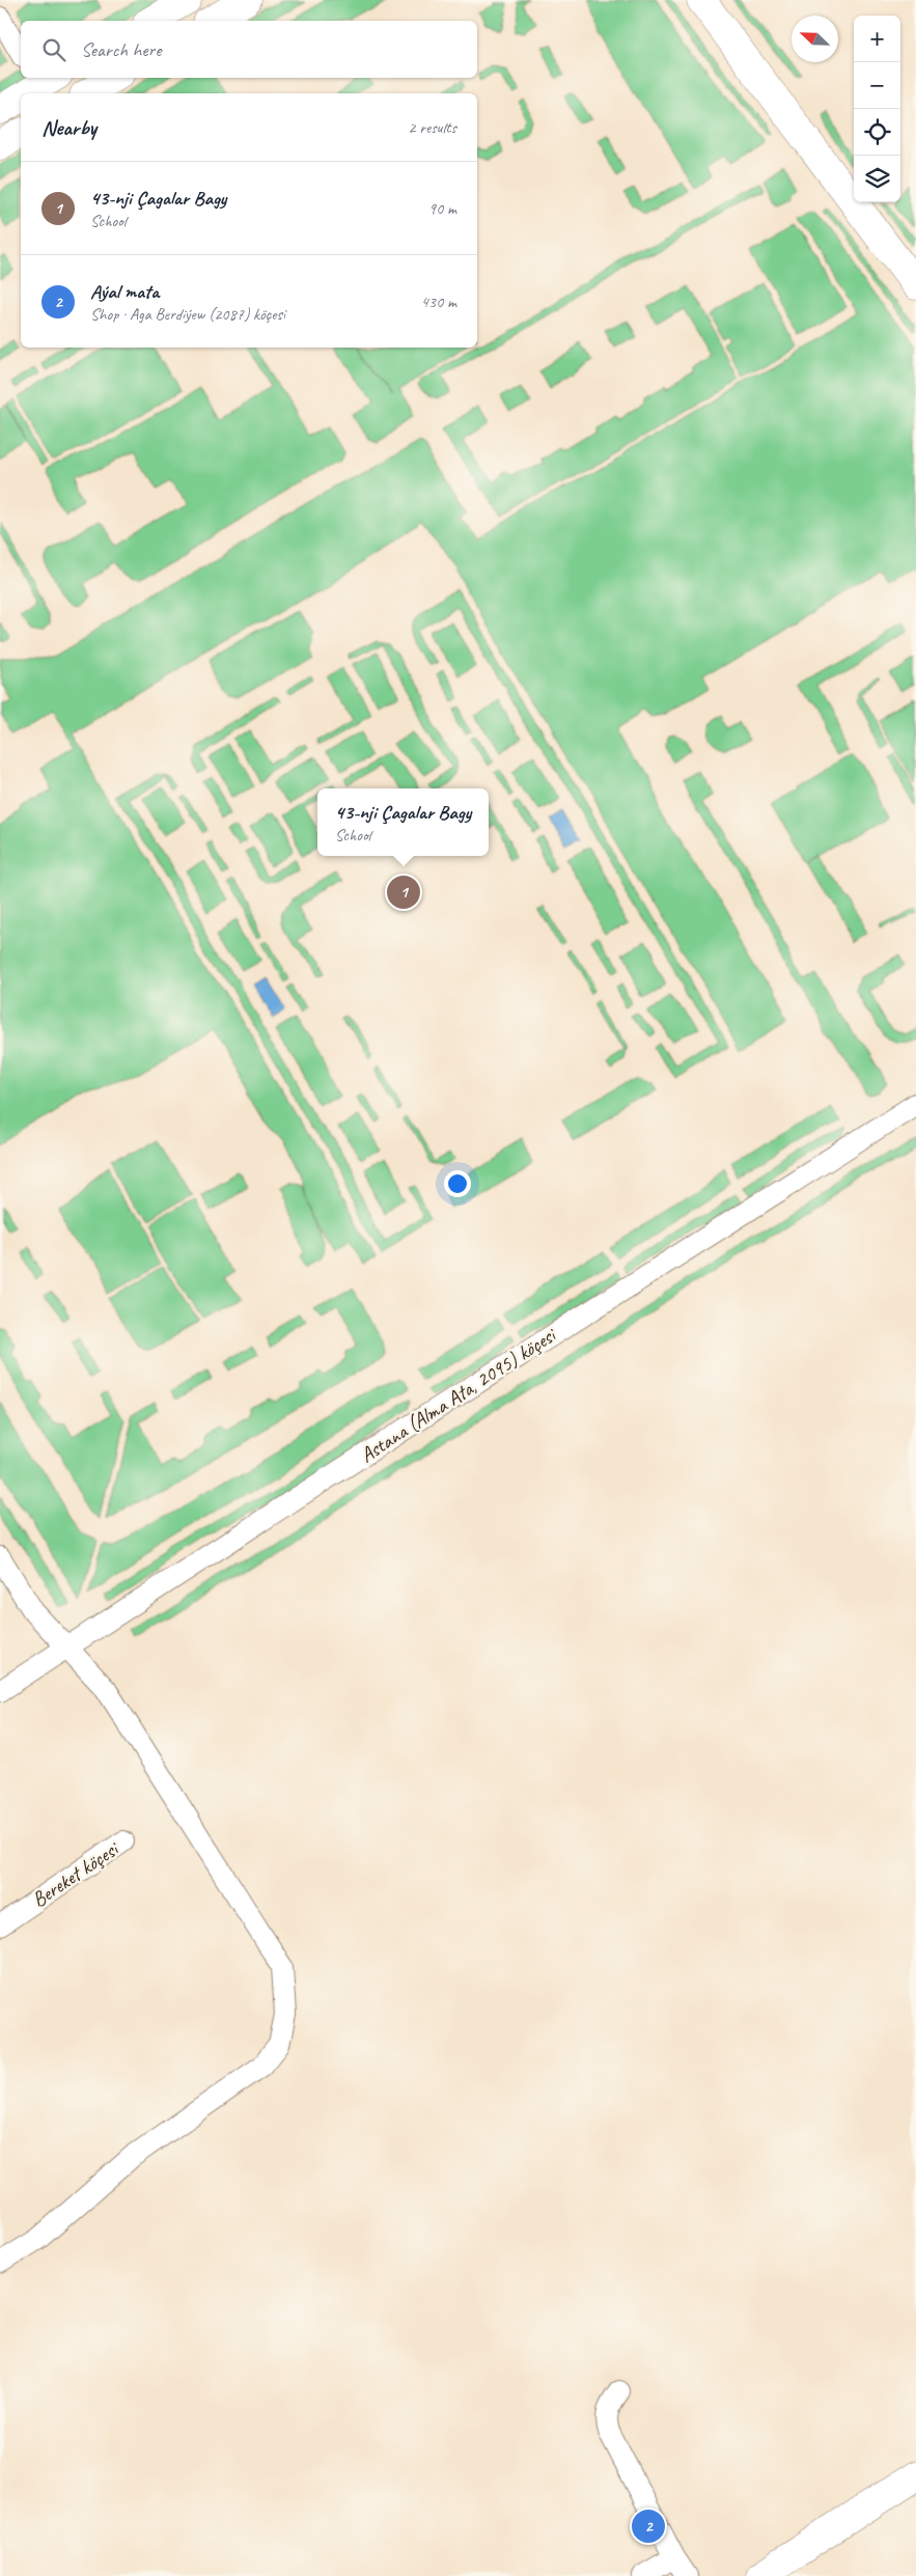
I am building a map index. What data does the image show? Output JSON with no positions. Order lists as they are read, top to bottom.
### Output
{
  "streets": {
    "street": ["Astana (Alma Ata, 2095) köçesi", "Bereket köçesi"]
  },
  "north": "top left",
  "page": {
    "map_buttons": ["+", "−"],
    "search": "Search here",
    "heading": ["Nearby", "2 results"],
    "list": [
      {
        "mark": "1",
        "name": "43-nji Çagalar Bagy",
        "note": "School",
        "value": "90 m"
      },
      {
        "mark": "2",
        "name": "Aýal mata",
        "note": "Shop · Aga Berdiýew (2087) köçesi",
        "value": "430 m"
      }
    ],
    "popup": ["43-nji Çagalar Bagy", "School"],
    "pins": ["1", "2"]
  }
}
